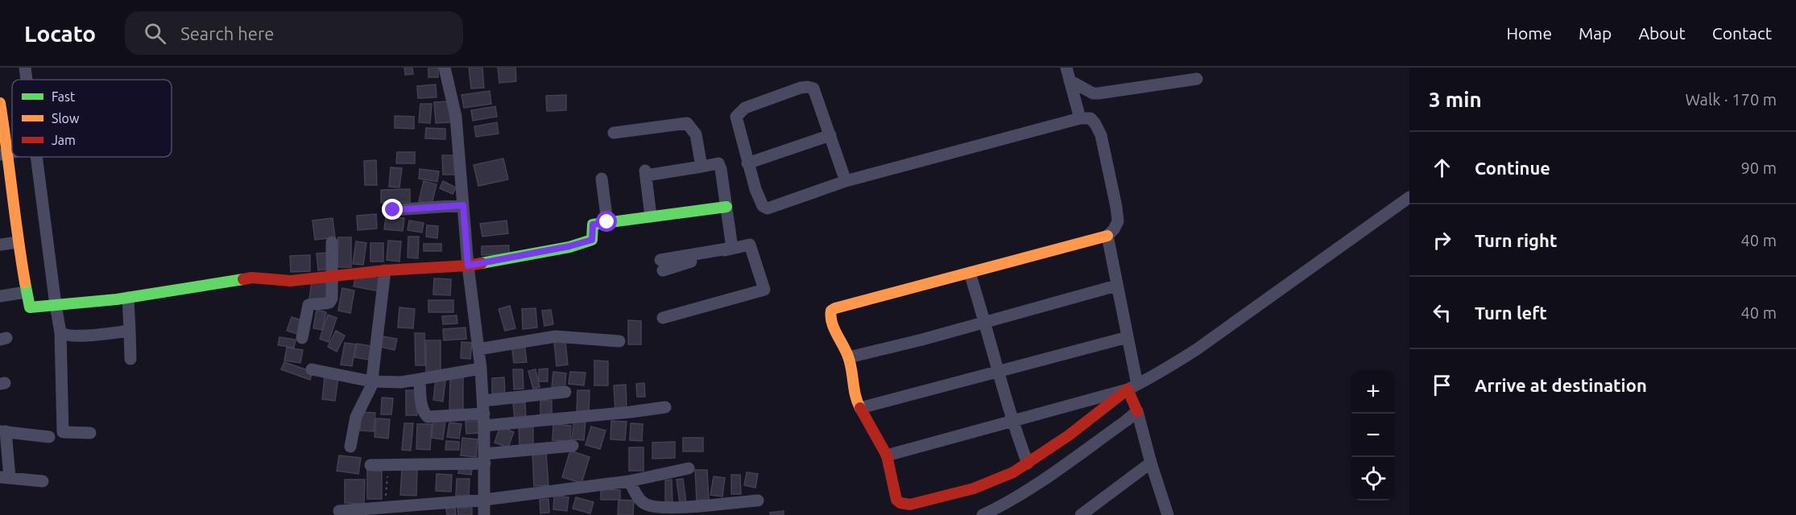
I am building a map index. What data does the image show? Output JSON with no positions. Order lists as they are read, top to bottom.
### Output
{
  "legend": ["Fast", "Slow", "Jam"],
  "page": {
    "header": "Locato",
    "search": "Search here",
    "nav": [
      "Home",
      "Map",
      "About",
      "Contact"
    ],
    "heading": ["3 min", "Walk · 170 m"],
    "list": [
      ["Continue", "90 m"],
      ["Turn right", "40 m"],
      ["Turn left", "40 m"],
      "Arrive at destination"
    ],
    "map_buttons": ["+", "−"]
  }
}
